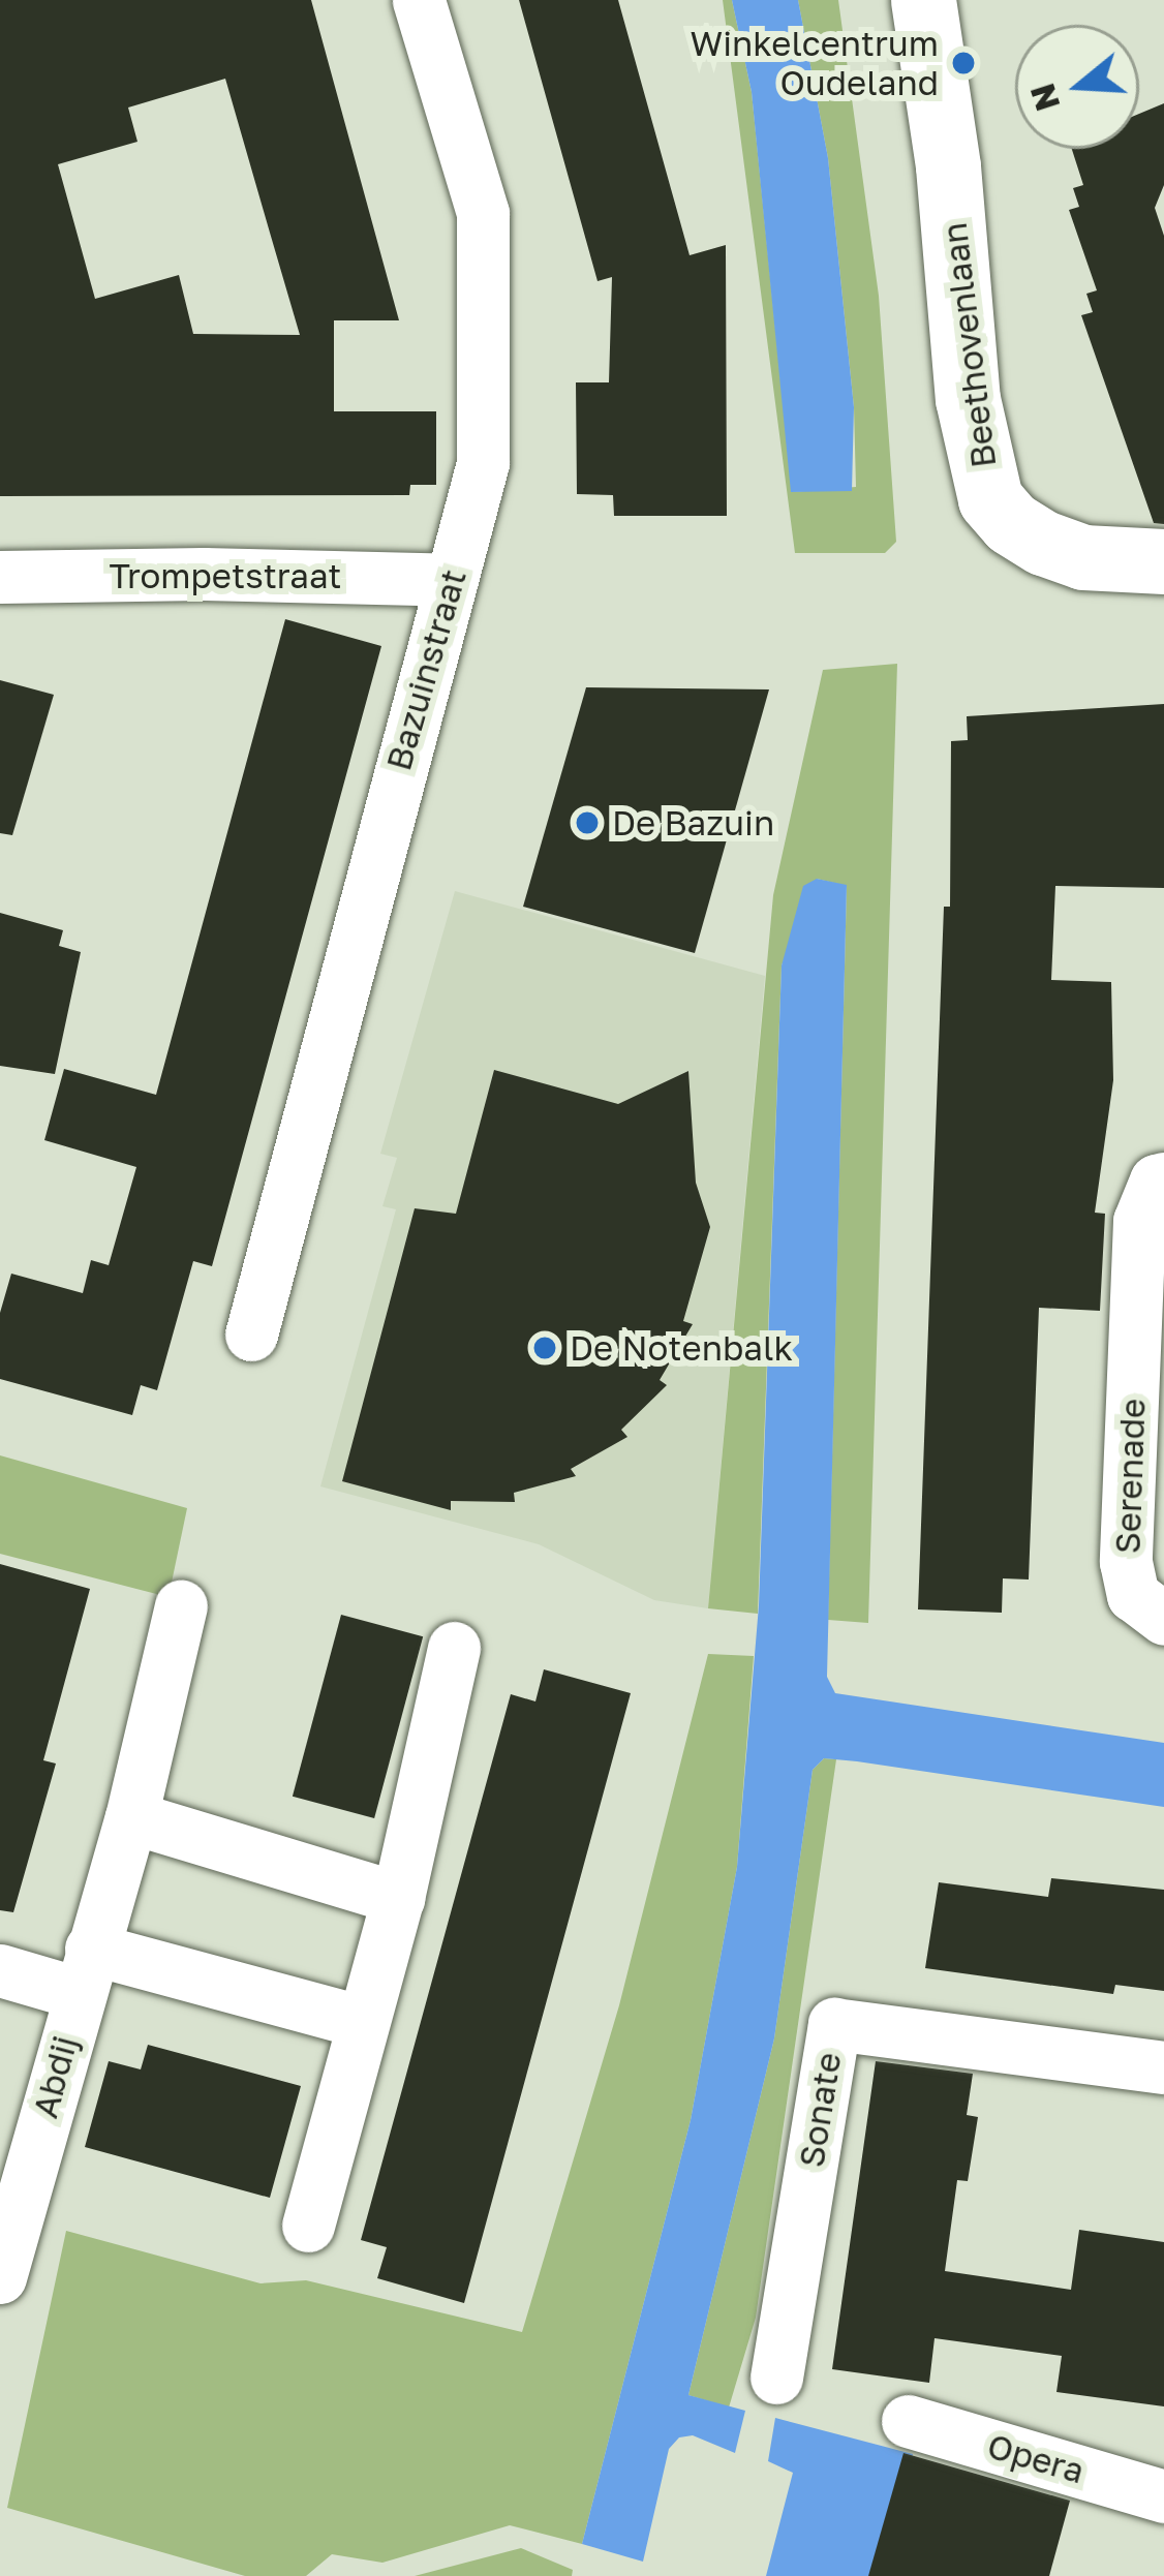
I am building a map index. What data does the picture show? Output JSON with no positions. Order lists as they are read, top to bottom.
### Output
{
  "streets": {
    "street": [
      "Beethovenlaan",
      "Trompetstraat",
      "Bazuinstraat",
      "Serenade",
      "Abdij",
      "Sonate",
      "Opera"
    ]
  },
  "crossings": [
    ["Trompetstraat", "Bazuinstraat"]
  ],
  "places": ["Winkelcentrum Oudeland", "De Bazuin", "De Notenbalk"],
  "north": "left"
}
